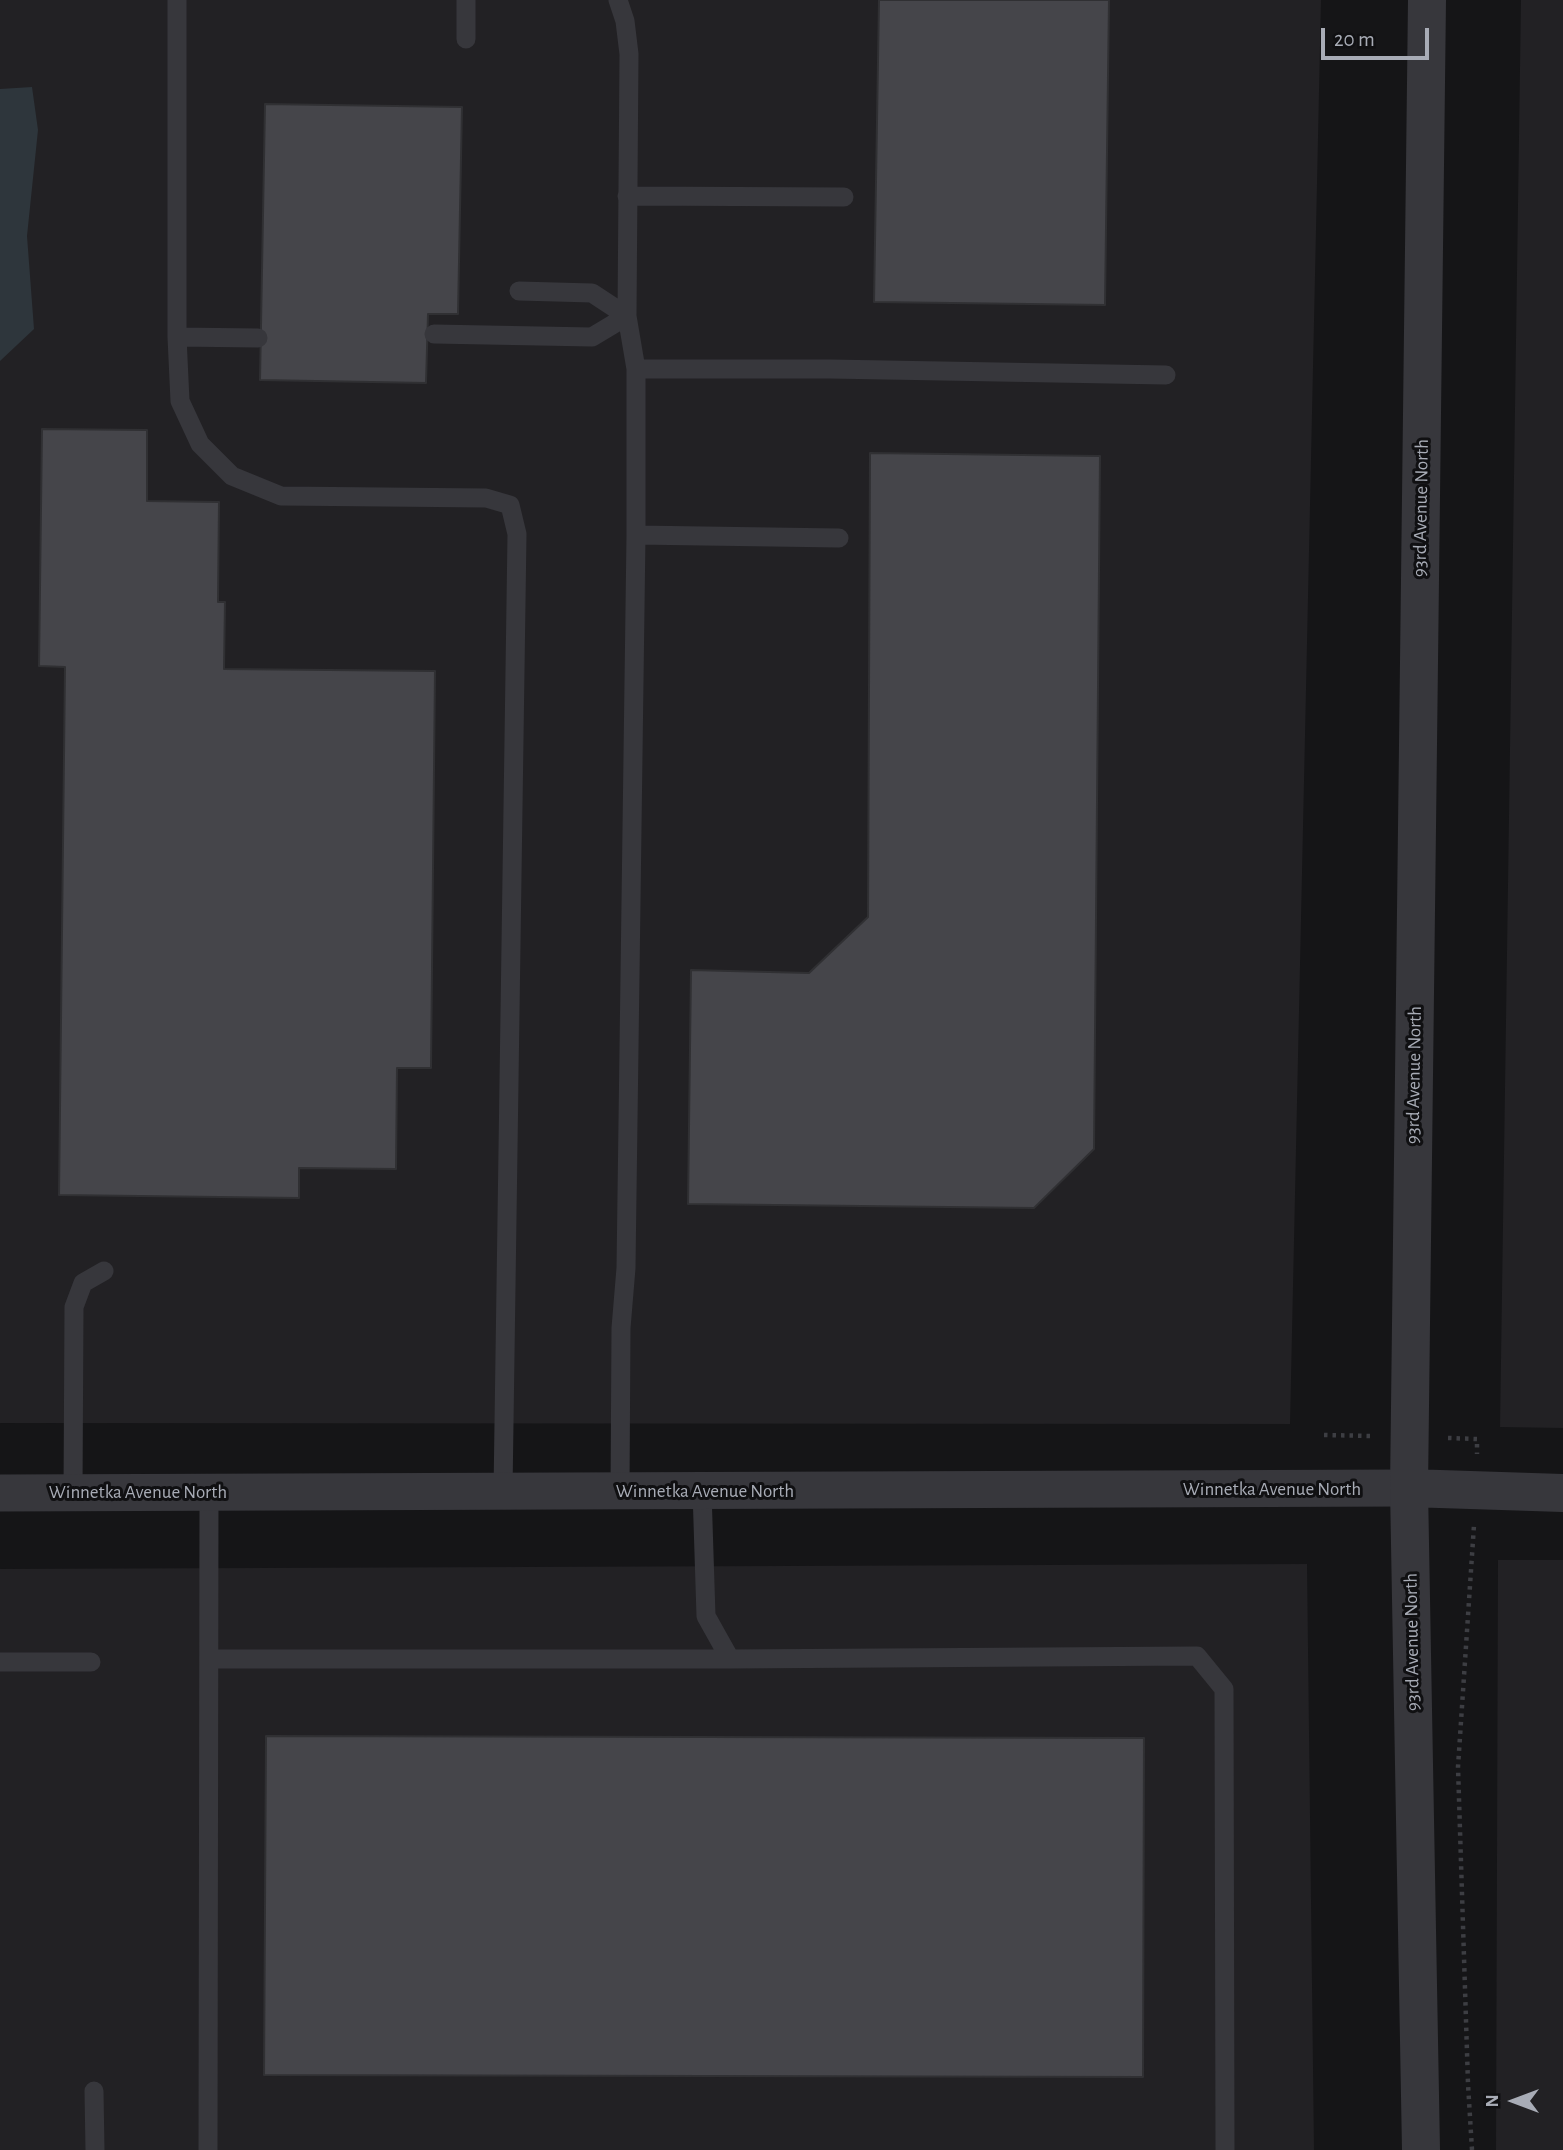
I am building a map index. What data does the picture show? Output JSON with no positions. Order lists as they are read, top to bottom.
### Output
{
  "streets": {
    "street": ["93rd Avenue North", "Winnetka Avenue North"]
  },
  "crossings": [
    ["93rd Avenue North", "Winnetka Avenue North"]
  ],
  "scale_bar": "20 m",
  "north": "left"
}
